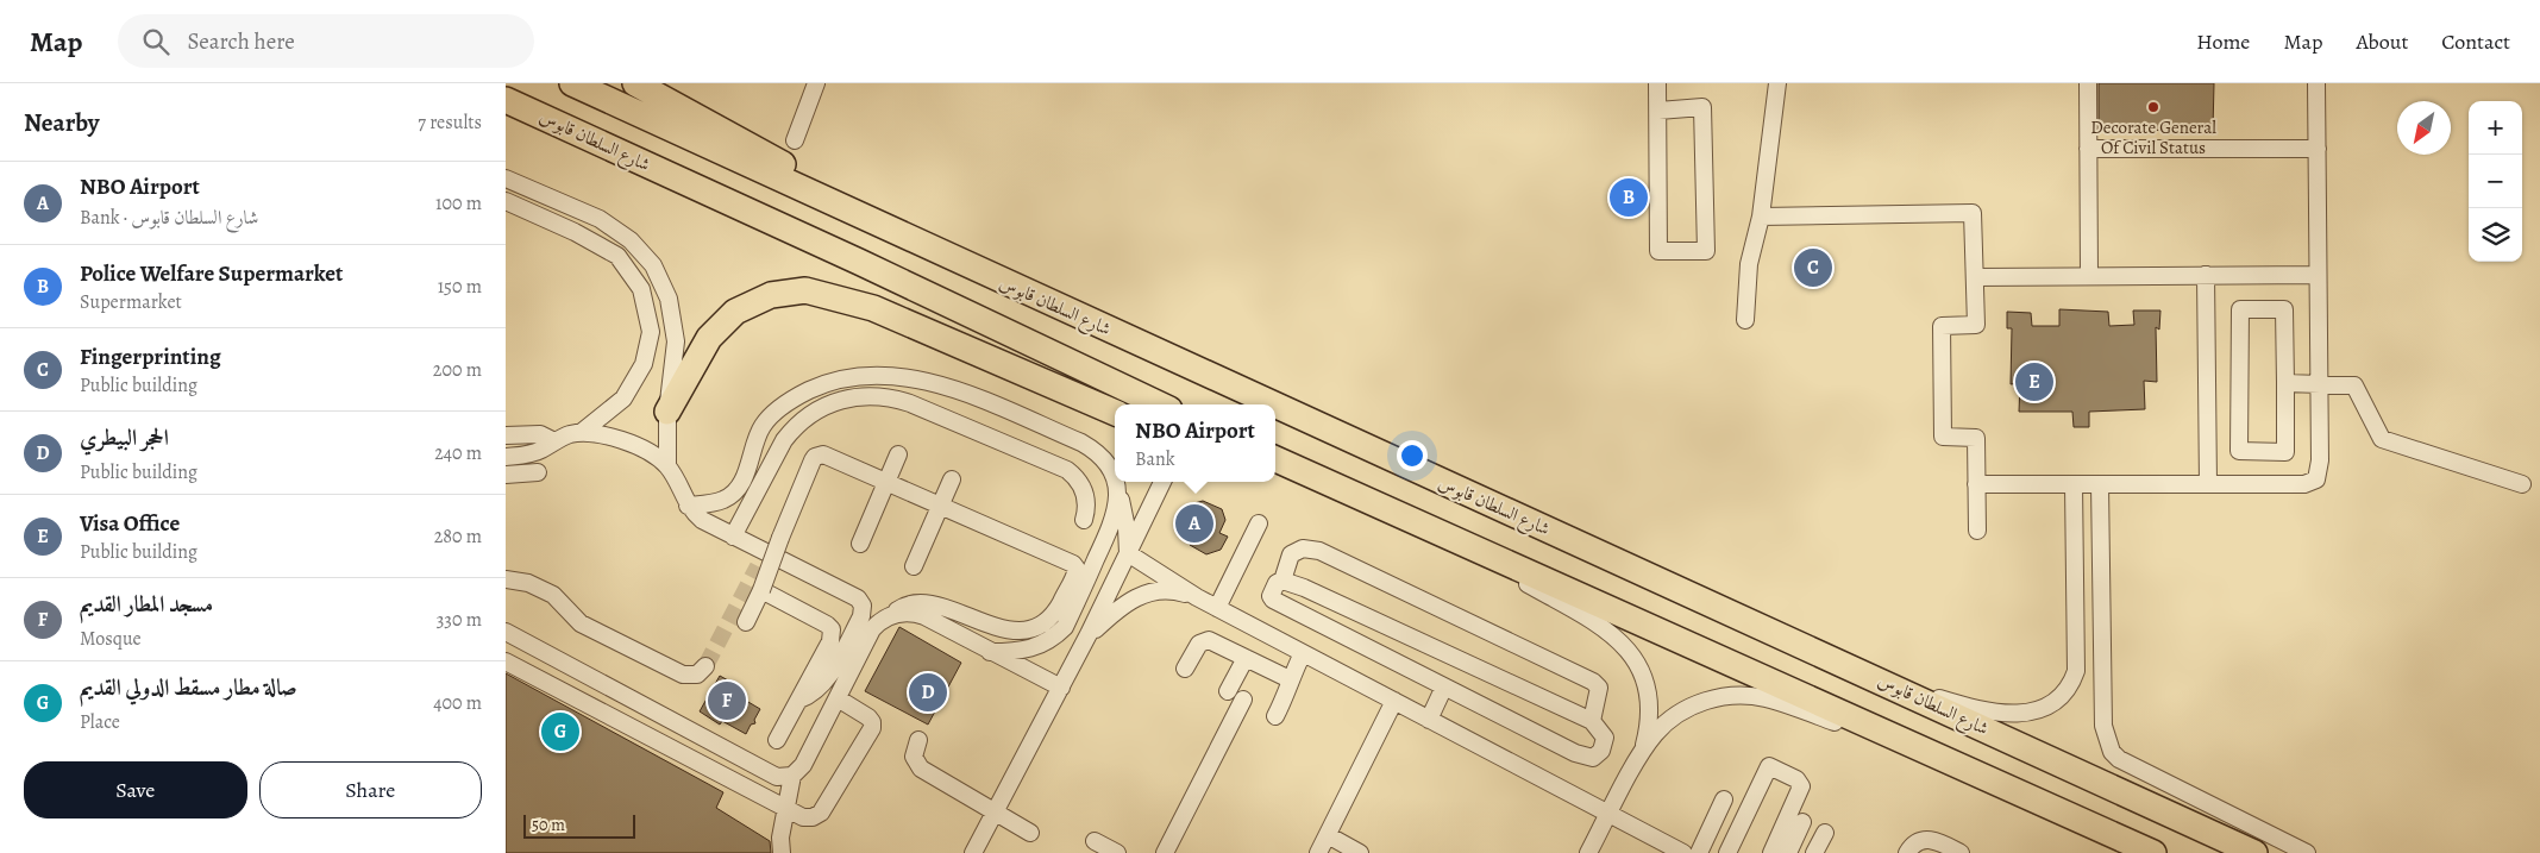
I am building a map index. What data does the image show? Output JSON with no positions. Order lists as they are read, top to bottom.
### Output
{
  "streets": {
    "highway": ["شارع السلطان قابوس"]
  },
  "places": ["Decorate General Of Civil Status"],
  "scale_bar": "50 m",
  "north": "bottom left",
  "page": {
    "header": "Map",
    "search": "Search here",
    "nav": [
      "Home",
      "Map",
      "About",
      "Contact"
    ],
    "heading": ["Nearby", "7 results"],
    "map_buttons": ["+", "−"],
    "list": [
      {
        "mark": "A",
        "name": "NBO Airport",
        "note": "Bank · شارع السلطان قابوس",
        "value": "100 m"
      },
      {
        "mark": "B",
        "name": "Police Welfare Supermarket",
        "note": "Supermarket",
        "value": "150 m"
      },
      {
        "mark": "C",
        "name": "Fingerprinting",
        "note": "Public building",
        "value": "200 m"
      },
      {
        "mark": "D",
        "name": "الحجر البيطري",
        "note": "Public building",
        "value": "240 m"
      },
      {
        "mark": "E",
        "name": "Visa Office",
        "note": "Public building",
        "value": "280 m"
      },
      {
        "mark": "F",
        "name": "مسجد المطار القديم",
        "note": "Mosque",
        "value": "330 m"
      },
      {
        "mark": "G",
        "name": "صالة مطار مسقط الدولي القديم",
        "note": "Place",
        "value": "400 m"
      }
    ],
    "pins": [
      "B",
      "C",
      "E",
      "A",
      "D",
      "F",
      "G"
    ],
    "popup": ["NBO Airport", "Bank"],
    "buttons": ["Save", "Share"],
    "scale": "50 m"
  }
}
